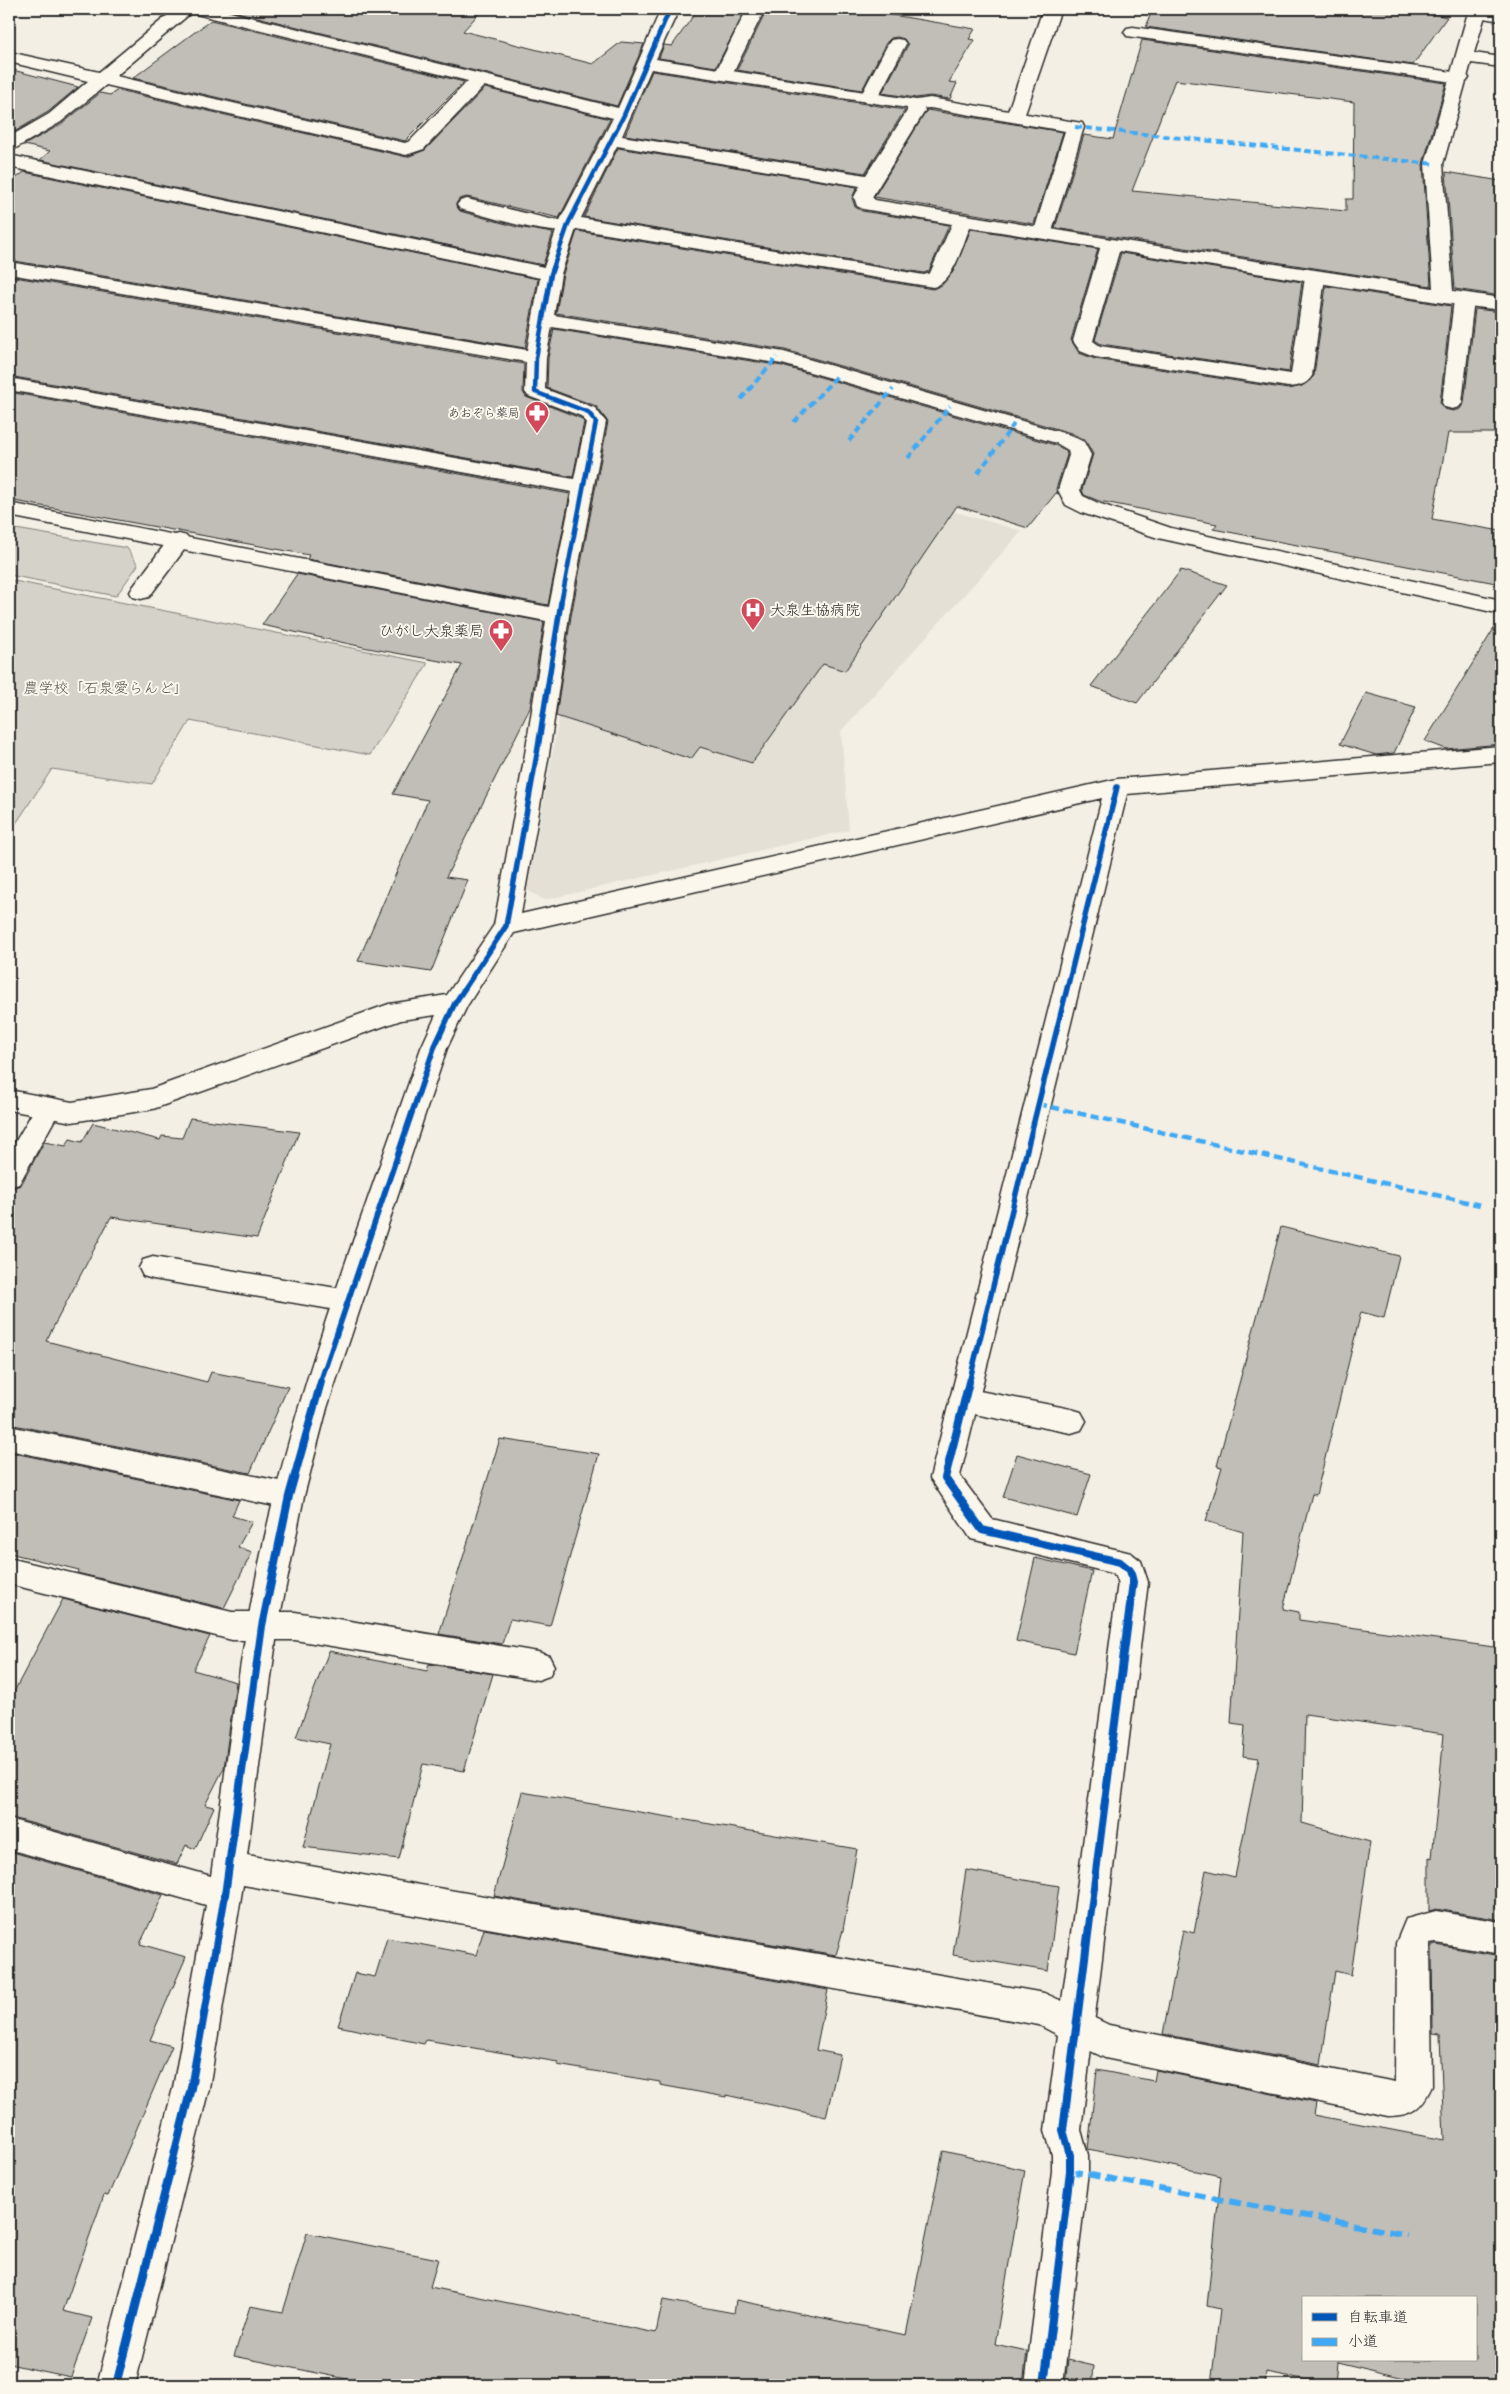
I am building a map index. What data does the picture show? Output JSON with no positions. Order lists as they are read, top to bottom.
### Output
{
  "parks": ["農学校「石泉愛らんど」"],
  "places": {
    "pharmacy": ["あおぞら薬局", "ひがし大泉薬局"],
    "hospital": ["大泉生協病院"]
  },
  "legend": ["自転車道", "小道"]
}
